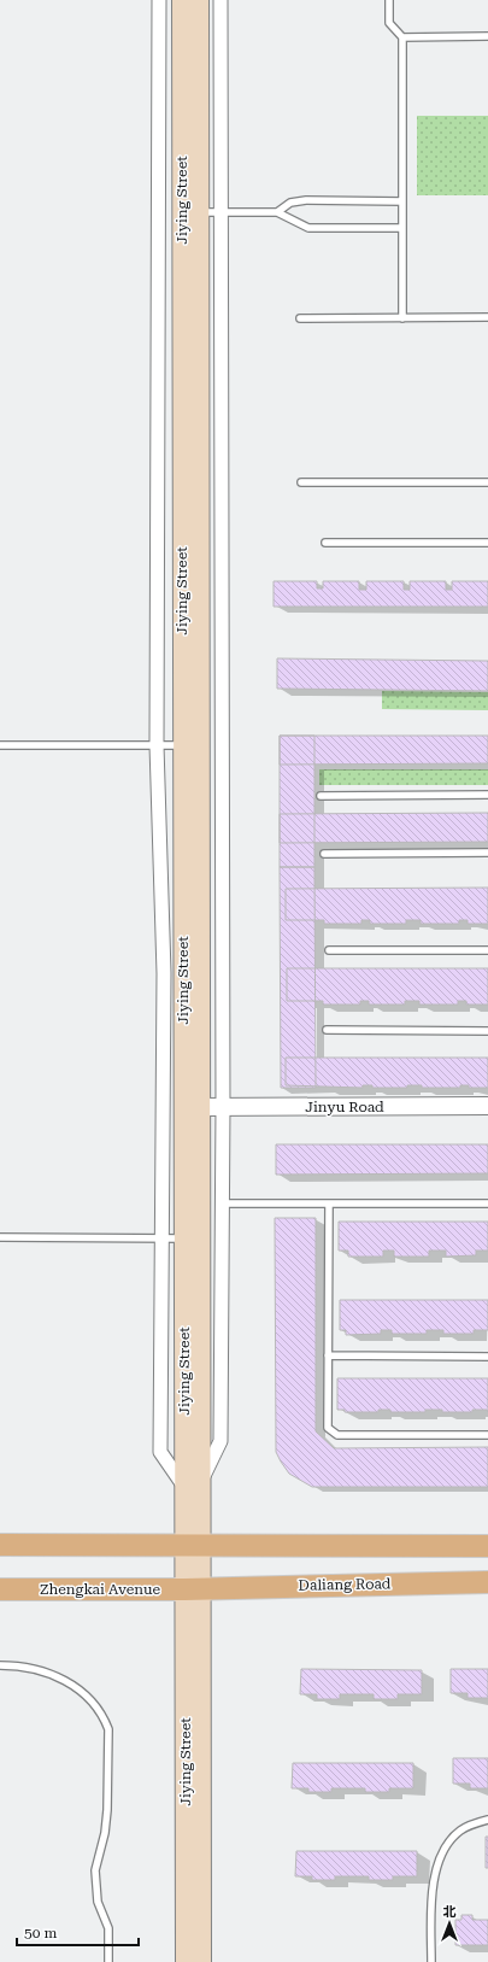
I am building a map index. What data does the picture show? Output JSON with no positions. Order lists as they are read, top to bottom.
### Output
{
  "streets": {
    "main road": ["Jiying Street", "Daliang Road", "Zhengkai Avenue"],
    "street": ["Jinyu Road"]
  },
  "crossings": [
    ["Jiying Street", "Jinyu Road"],
    ["Jiying Street", "Daliang Road"],
    ["Jiying Street", "Zhengkai Avenue"],
    ["Daliang Road", "Zhengkai Avenue"]
  ],
  "scale_bar": "50 m",
  "north": "top"
}
